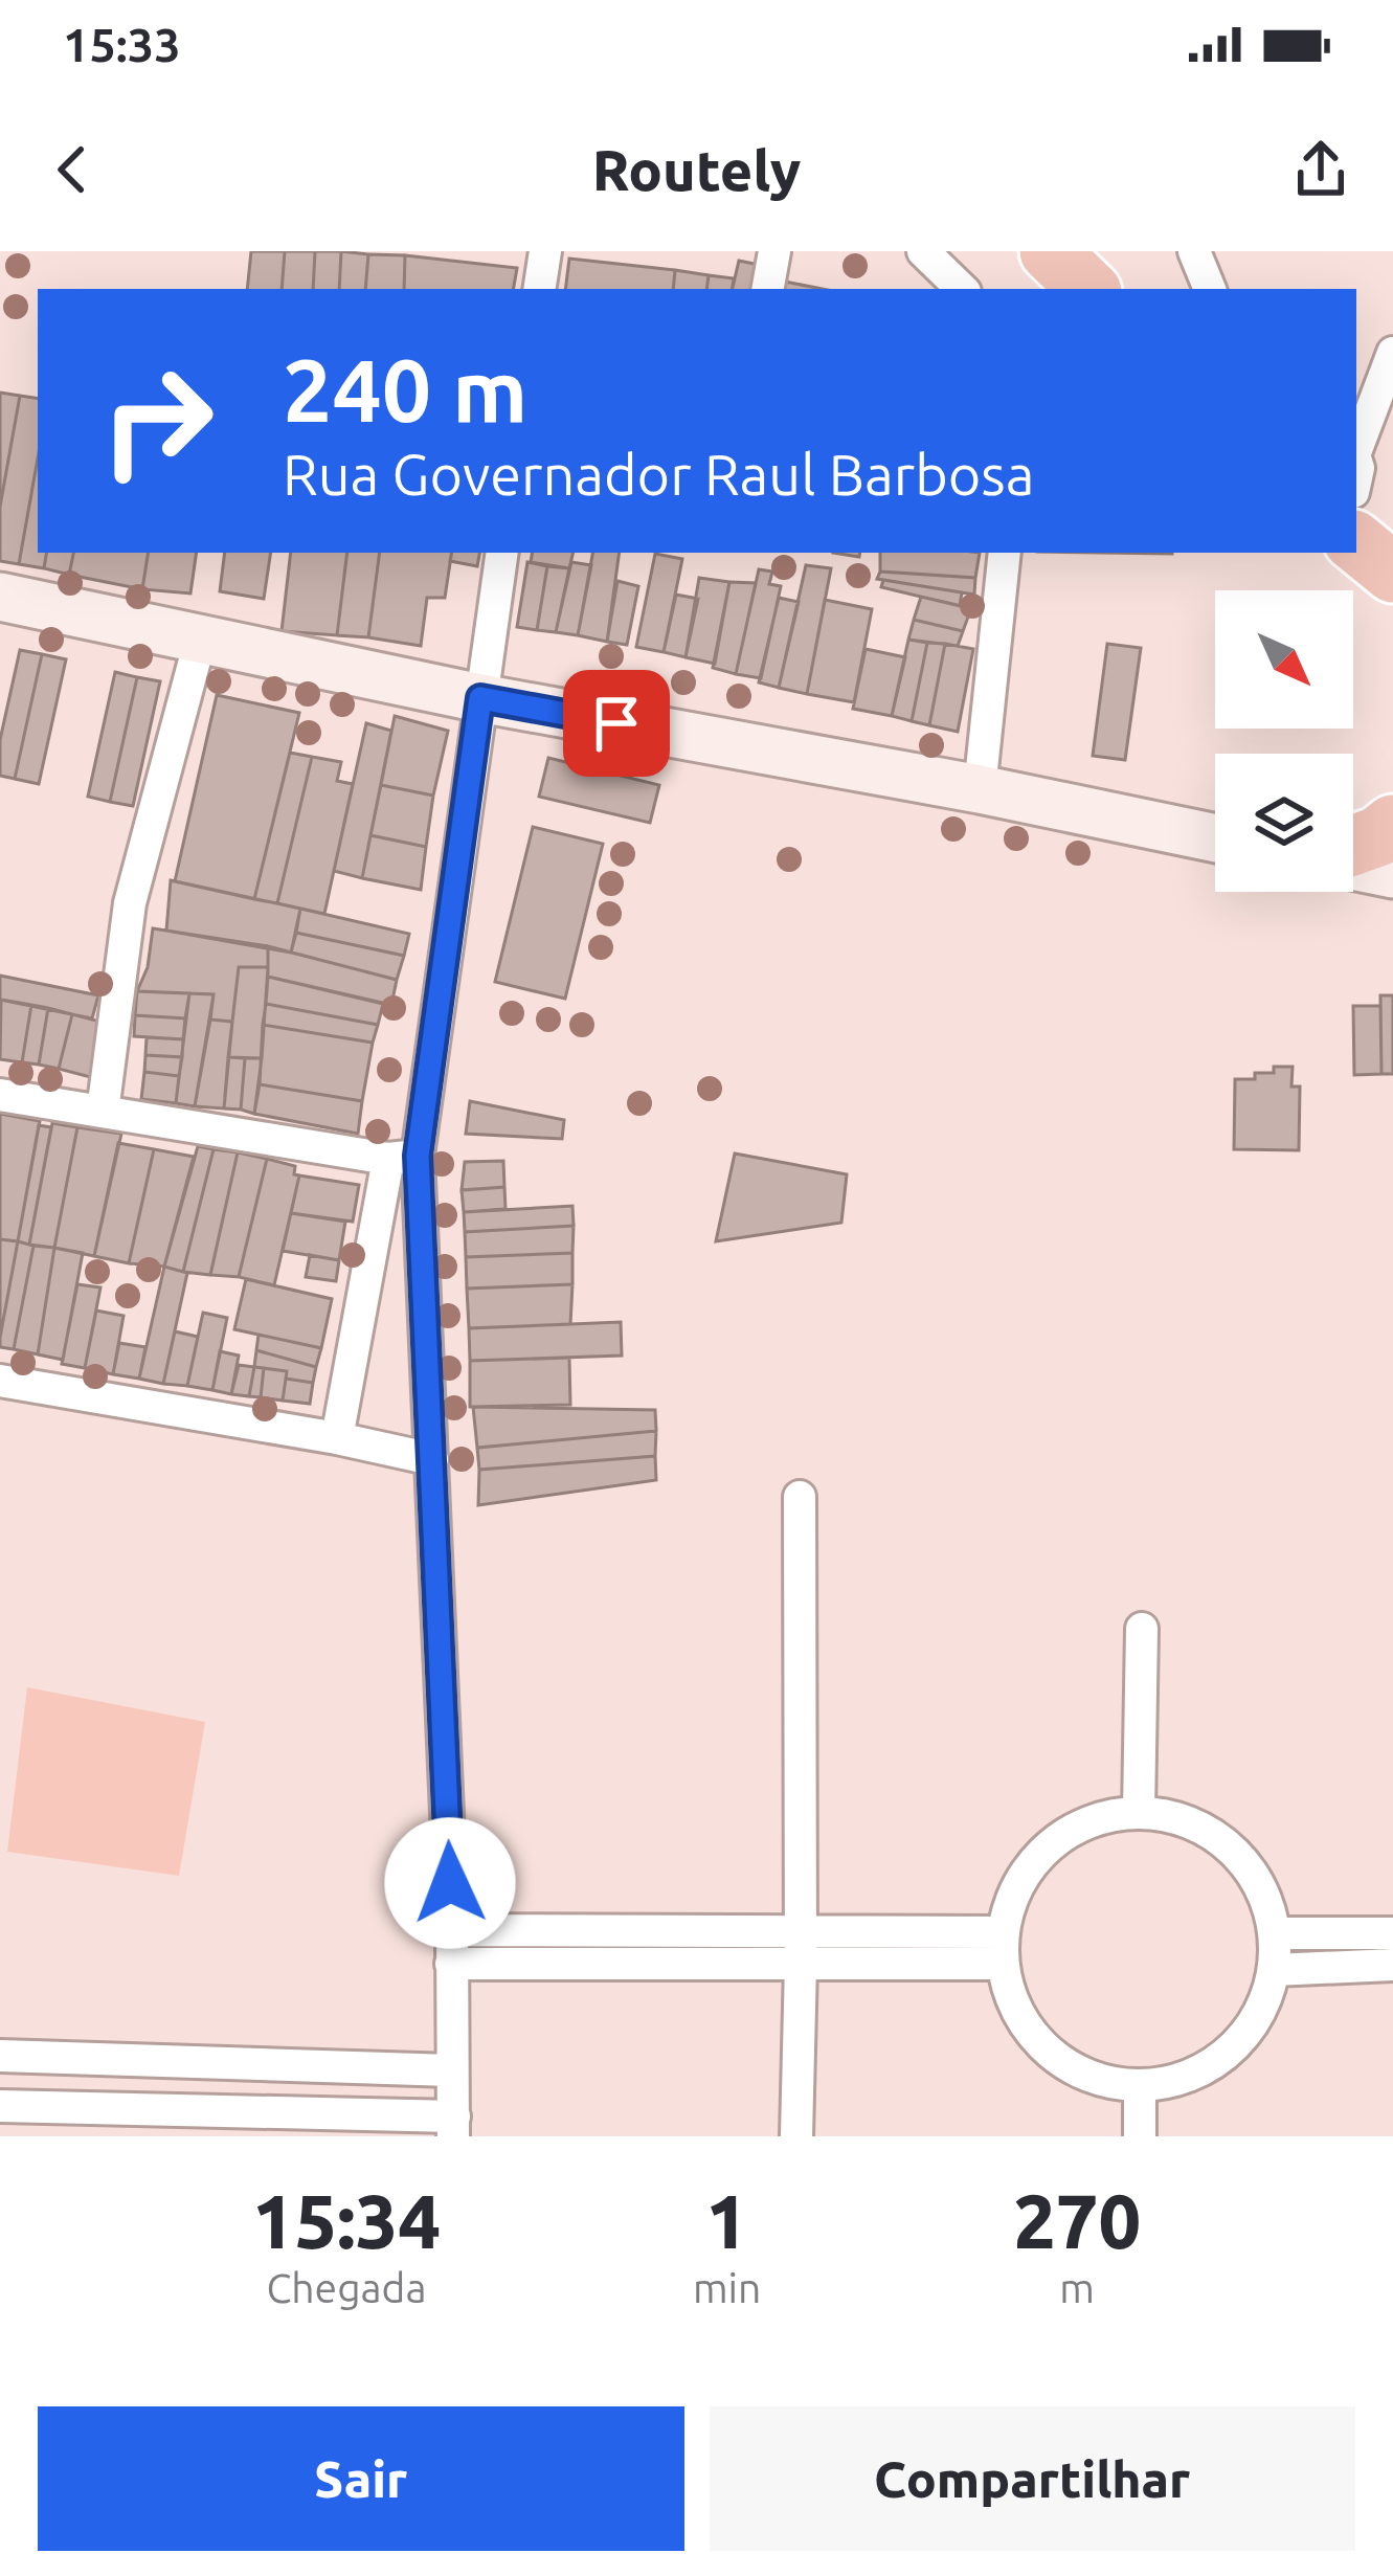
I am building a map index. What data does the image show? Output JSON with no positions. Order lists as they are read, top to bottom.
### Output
{
  "north": "bottom right",
  "page": {
    "status": "15:33",
    "header": "Routely",
    "turn": ["240 m", "Rua Governador Raul Barbosa"],
    "eta": [
      "15:34",
      "Chegada",
      "1",
      "min",
      "270",
      "m"
    ],
    "buttons": ["Sair", "Compartilhar"]
  }
}
